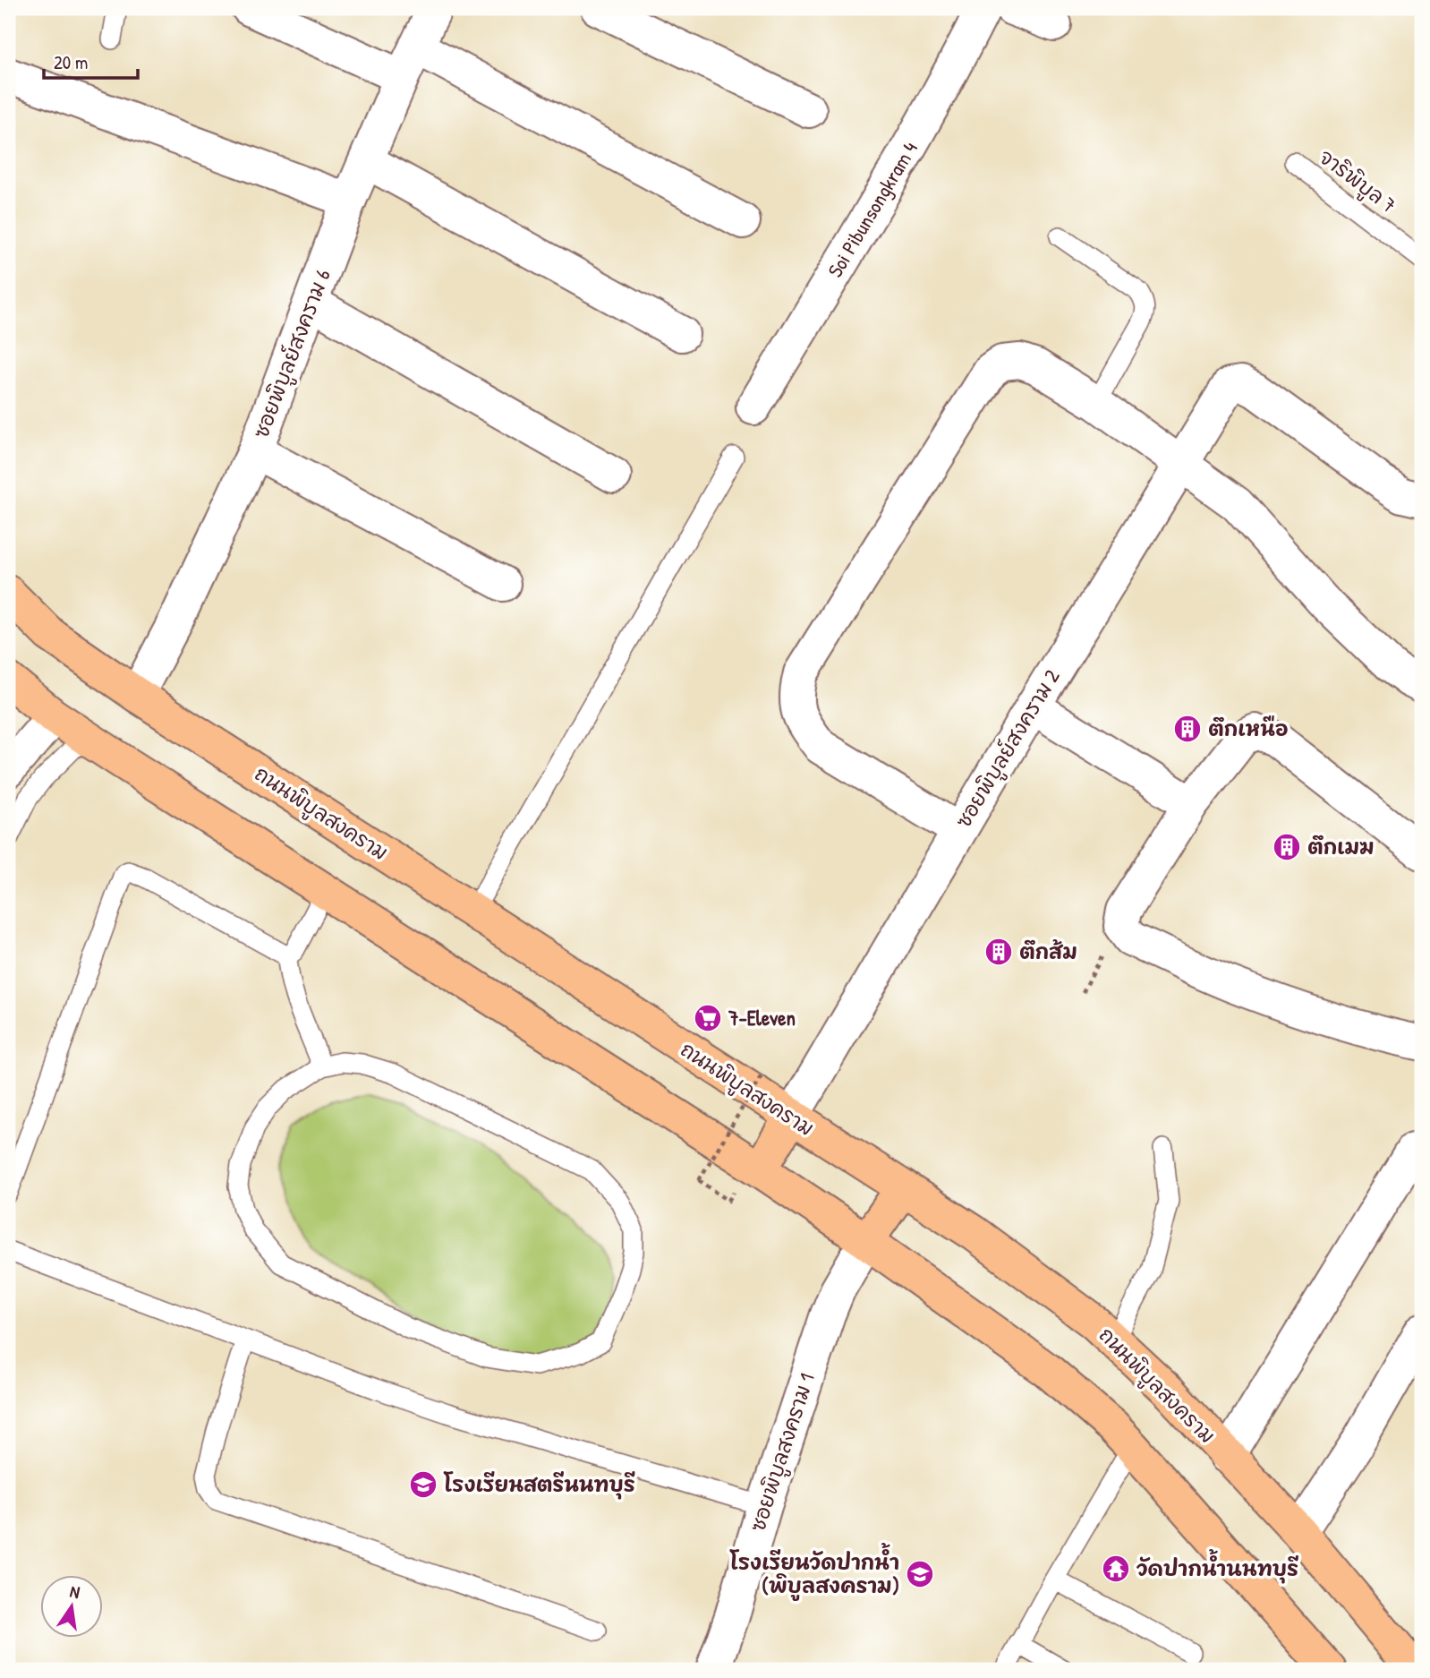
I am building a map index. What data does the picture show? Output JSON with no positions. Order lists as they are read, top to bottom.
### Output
{
  "streets": {
    "main road": ["ถนนพิบูลสงคราม"],
    "street": [
      "Soi Pibunsongkram 4",
      "ซอยพิบูลย์สงคราม 6",
      "ซอยพิบูลย์สงคราม 2",
      "ซอยพิบูลสงคราม 1"
    ],
    "lane": ["จาริพิบูล 7"]
  },
  "crossings": [
    ["ซอยพิบูลย์สงคราม 6", "ถนนพิบูลสงคราม"],
    ["ซอยพิบูลย์สงคราม 2", "ถนนพิบูลสงคราม"]
  ],
  "places": {
    "building": ["ตึกเหนือ", "ตึกเมฆ", "ตึกส้ม"],
    "supermarket": ["7-Eleven"],
    "school or university": ["โรงเรียนสตรีนนทบุรี", "โรงเรียนวัดปากน้ำ (พิบูลสงคราม)"],
    "temple": ["วัดปากน้ำนนทบุรี"]
  },
  "scale_bar": "20 m",
  "north": "top"
}
